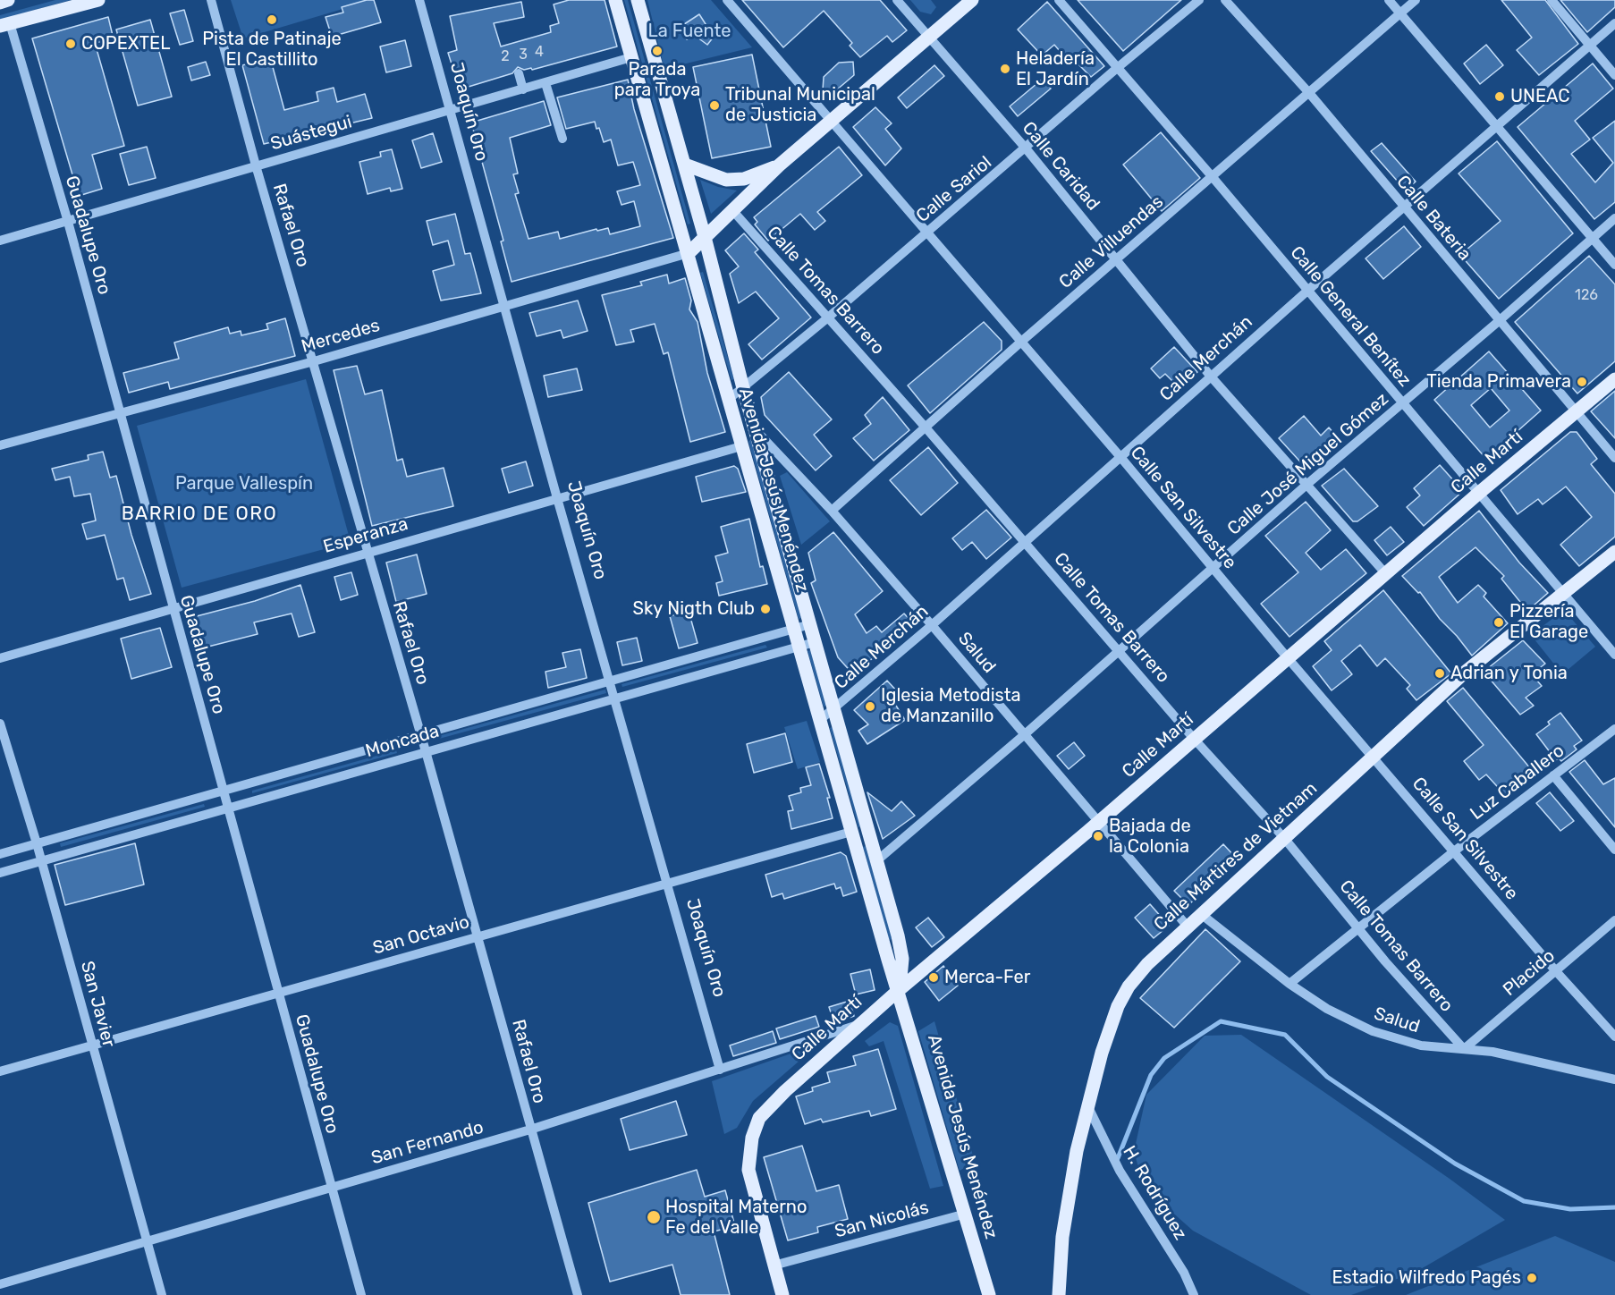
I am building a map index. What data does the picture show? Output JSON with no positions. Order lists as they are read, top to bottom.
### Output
{
  "streets": {
    "main road": ["Calle Martí", "Avenida Jesús Menéndez", "Calle Mártires de Vietnam"],
    "street": [
      "Joaquín Oro",
      "Suástegui",
      "Calle Caridad",
      "Calle Sariol",
      "Calle Bateria",
      "Rafael Oro",
      "Guadalupe Oro",
      "Calle Villuendas",
      "Calle Tomas Barrero",
      "Calle General Benítez",
      "Mercedes",
      "Calle Merchán",
      "Calle José Miguel Gómez",
      "Calle San Silvestre",
      "Esperanza",
      "Salud",
      "Moncada",
      "Luz Caballero",
      "San Octavio",
      "Placido",
      "San Javier",
      "San Fernando",
      "H. Rodríguez",
      "San Nicolás"
    ]
  },
  "crossings": [
    ["Joaquín Oro", "Suástegui"],
    ["Joaquín Oro", "Mercedes"],
    ["Joaquín Oro", "Esperanza"],
    ["Joaquín Oro", "Moncada"],
    ["Joaquín Oro", "San Octavio"],
    ["Joaquín Oro", "San Fernando"],
    ["Suástegui", "Rafael Oro"],
    ["Suástegui", "Guadalupe Oro"],
    ["Suástegui", "Avenida Jesús Menéndez"],
    ["Calle Caridad", "Calle Sariol"],
    ["Calle Caridad", "Calle Villuendas"],
    ["Calle Caridad", "Calle Merchán"],
    ["Calle Caridad", "Calle Martí"],
    ["Calle Caridad", "Calle José Miguel Gómez"],
    ["Calle Sariol", "Calle Tomas Barrero"],
    ["Calle Sariol", "Calle General Benítez"],
    ["Calle Sariol", "Avenida Jesús Menéndez"],
    ["Calle Sariol", "Calle San Silvestre"],
    ["Calle Bateria", "Calle Villuendas"],
    ["Calle Bateria", "Calle Merchán"],
    ["Calle Bateria", "Calle Martí"],
    ["Calle Bateria", "Calle José Miguel Gómez"],
    ["Rafael Oro", "Mercedes"],
    ["Rafael Oro", "Esperanza"],
    ["Rafael Oro", "Moncada"],
    ["Rafael Oro", "San Octavio"],
    ["Rafael Oro", "San Fernando"],
    ["Guadalupe Oro", "Mercedes"],
    ["Guadalupe Oro", "Esperanza"],
    ["Guadalupe Oro", "Moncada"],
    ["Guadalupe Oro", "San Octavio"],
    ["Guadalupe Oro", "San Fernando"],
    ["Calle Villuendas", "Calle Tomas Barrero"],
    ["Calle Villuendas", "Calle General Benítez"],
    ["Calle Villuendas", "Calle San Silvestre"],
    ["Calle Villuendas", "Salud"],
    ["Calle Tomas Barrero", "Calle Merchán"],
    ["Calle Tomas Barrero", "Calle Martí"],
    ["Calle Tomas Barrero", "Calle José Miguel Gómez"],
    ["Calle Tomas Barrero", "Salud"],
    ["Calle Tomas Barrero", "Luz Caballero"],
    ["Calle Tomas Barrero", "Calle Mártires de Vietnam"],
    ["Calle Tomas Barrero", "Placido"],
    ["Calle General Benítez", "Calle Merchán"],
    ["Calle General Benítez", "Calle Martí"],
    ["Calle General Benítez", "Calle José Miguel Gómez"],
    ["Calle General Benítez", "Calle Mártires de Vietnam"],
    ["Mercedes", "Avenida Jesús Menéndez"],
    ["Calle Merchán", "Avenida Jesús Menéndez"],
    ["Calle Merchán", "Calle San Silvestre"],
    ["Calle Merchán", "Salud"],
    ["Calle Martí", "Avenida Jesús Menéndez"],
    ["Calle Martí", "Calle San Silvestre"],
    ["Calle Martí", "Salud"],
    ["Calle Martí", "San Fernando"],
    ["Calle Martí", "San Nicolás"],
    ["Calle José Miguel Gómez", "Avenida Jesús Menéndez"],
    ["Calle José Miguel Gómez", "Calle San Silvestre"],
    ["Calle José Miguel Gómez", "Salud"],
    ["Avenida Jesús Menéndez", "Esperanza"],
    ["Avenida Jesús Menéndez", "Salud"],
    ["Avenida Jesús Menéndez", "Moncada"],
    ["Avenida Jesús Menéndez", "San Octavio"],
    ["Avenida Jesús Menéndez", "San Nicolás"],
    ["Calle San Silvestre", "Luz Caballero"],
    ["Calle San Silvestre", "Calle Mártires de Vietnam"],
    ["Calle San Silvestre", "Placido"],
    ["Salud", "Luz Caballero"],
    ["Salud", "Calle Mártires de Vietnam"],
    ["Salud", "Placido"],
    ["Moncada", "San Javier"],
    ["Calle Mártires de Vietnam", "H. Rodríguez"],
    ["San Octavio", "San Javier"],
    ["San Javier", "San Fernando"]
  ],
  "districts": ["BARRIO DE ORO"],
  "parks": ["La Fuente", "Parque Vallespín"],
  "places": [
    "Pista de Patinaje El Castillito",
    "COPEXTEL",
    "Parada para Troya",
    "Heladería El Jardín",
    "UNEAC",
    "Tribunal Municipal de Justicia",
    "Tienda Primavera",
    "Sky Nigth Club",
    "Pizzería El Garage",
    "Adrian y Tonia",
    "Iglesia Metodista de Manzanillo",
    "Bajada de la Colonia",
    "Merca-Fer",
    "Hospital Materno Fe del Valle",
    "Estadio Wilfredo Pagés"
  ],
  "house_numbers": [
    "4",
    "3",
    "2",
    "126"
  ]
}
